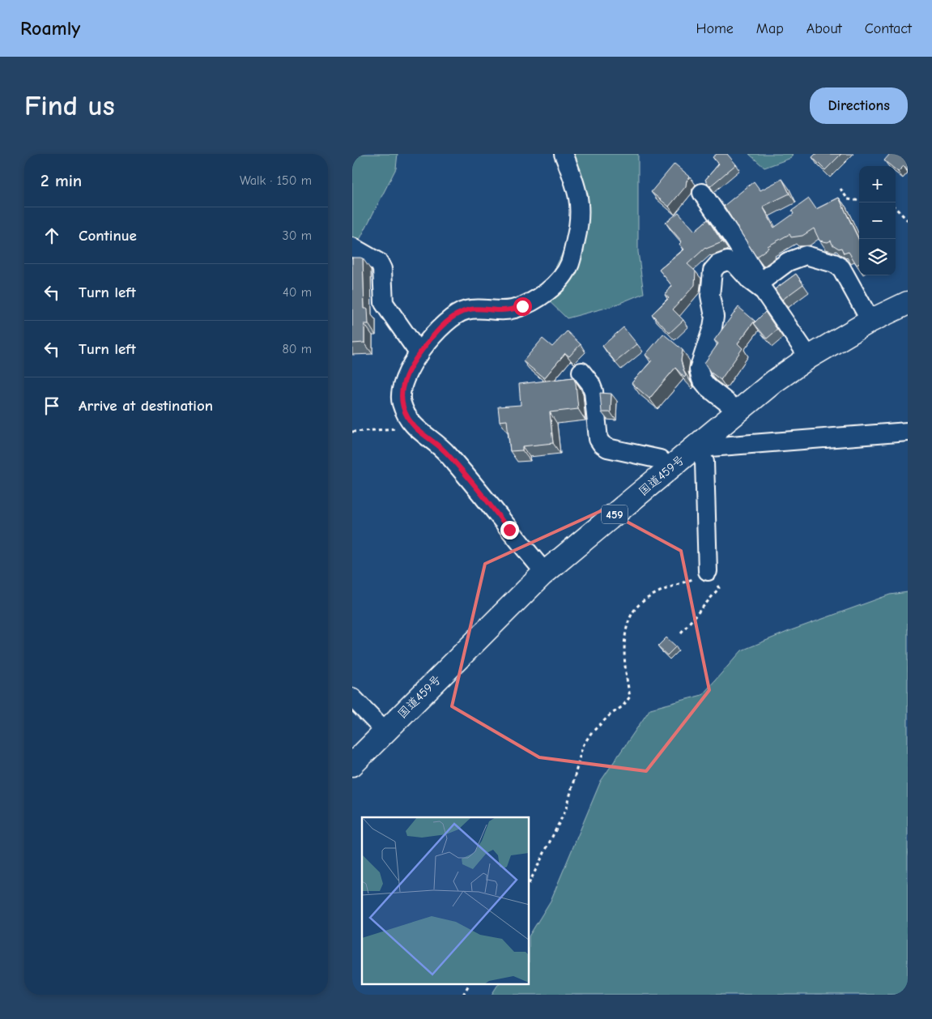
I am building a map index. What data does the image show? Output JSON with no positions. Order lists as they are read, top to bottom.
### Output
{
  "streets": {
    "highway": ["国道459号", "459"]
  },
  "page": {
    "header": "Roamly",
    "nav": [
      "Home",
      "Map",
      "About",
      "Contact"
    ],
    "buttons": "Directions",
    "title": "Find us",
    "heading": ["2 min", "Walk · 150 m"],
    "map_buttons": ["+", "−"],
    "list": [
      ["Continue", "30 m"],
      ["Turn left", "40 m"],
      ["Turn left", "80 m"],
      "Arrive at destination"
    ]
  }
}
